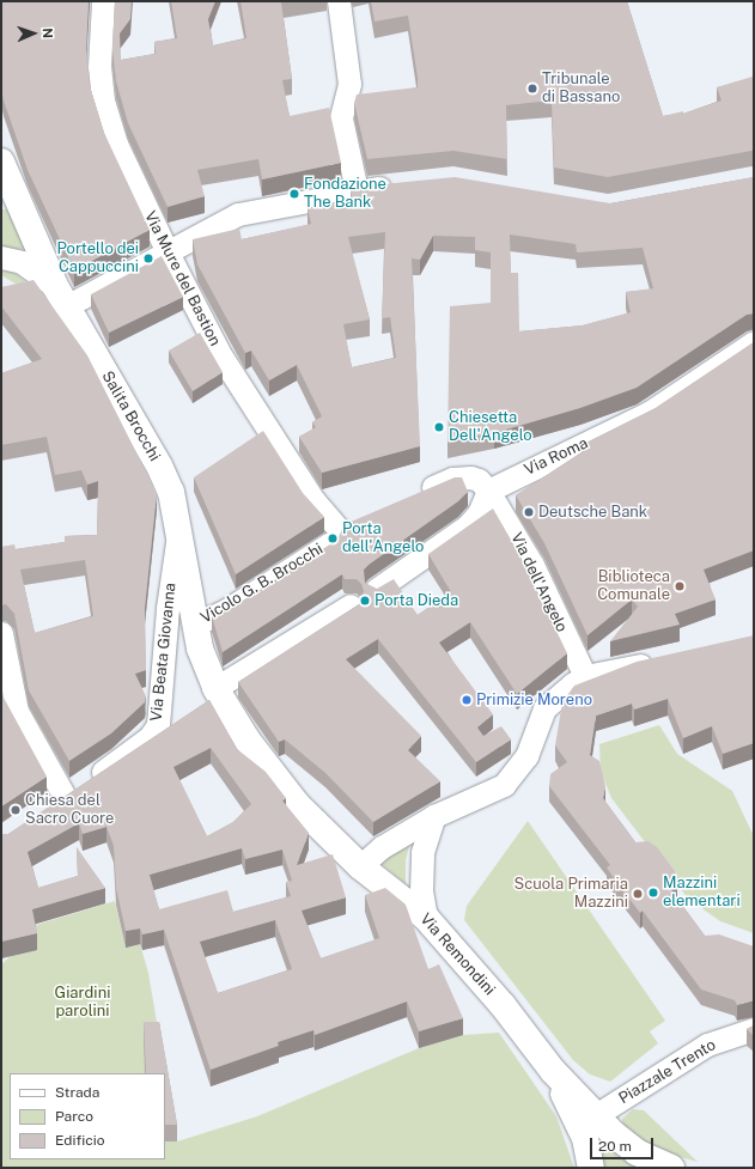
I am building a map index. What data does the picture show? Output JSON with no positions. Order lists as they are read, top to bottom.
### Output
{
  "streets": {
    "main road": ["Salita Brocchi", "Via Remondini"],
    "street": [
      "Via Mure del Bastion",
      "Via Roma",
      "Via dell'Angelo",
      "Vicolo G. B. Brocchi",
      "Via Beata Giovanna",
      "Piazzale Trento"
    ]
  },
  "crossings": [
    ["Via Mure del Bastion", "Vicolo G. B. Brocchi"],
    ["Salita Brocchi", "Vicolo G. B. Brocchi"],
    ["Salita Brocchi", "Via Beata Giovanna"],
    ["Salita Brocchi", "Via Remondini"],
    ["Via Roma", "Via dell'Angelo"],
    ["Via Remondini", "Piazzale Trento"]
  ],
  "parks": ["Giardini parolini"],
  "places": [
    "Tribunale di Bassano",
    "Fondazione The Bank",
    "Portello dei Cappuccini",
    "Chiesetta Dell'Angelo",
    "Deutsche Bank",
    "Porta dell'Angelo",
    "Biblioteca Comunale",
    "Porta Dieda",
    "Primizie Moreno",
    "Chiesa del Sacro Cuore",
    "Mazzini elementari",
    "Scuola Primaria Mazzini"
  ],
  "legend": ["Strada", "Parco", "Edificio"],
  "scale_bar": "20 m",
  "north": "right"
}
